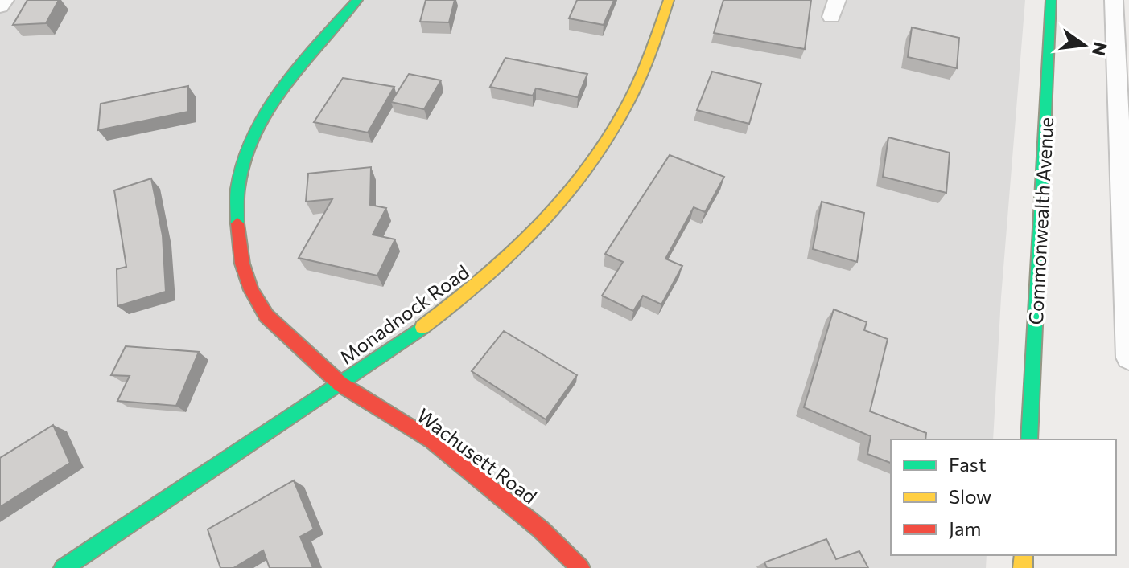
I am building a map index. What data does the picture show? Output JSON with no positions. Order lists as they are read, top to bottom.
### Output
{
  "streets": {
    "street": ["Commonwealth Avenue", "Monadnock Road", "Wachusett Road"]
  },
  "crossings": [
    ["Monadnock Road", "Wachusett Road"]
  ],
  "legend": ["Fast", "Slow", "Jam"],
  "north": "right"
}
